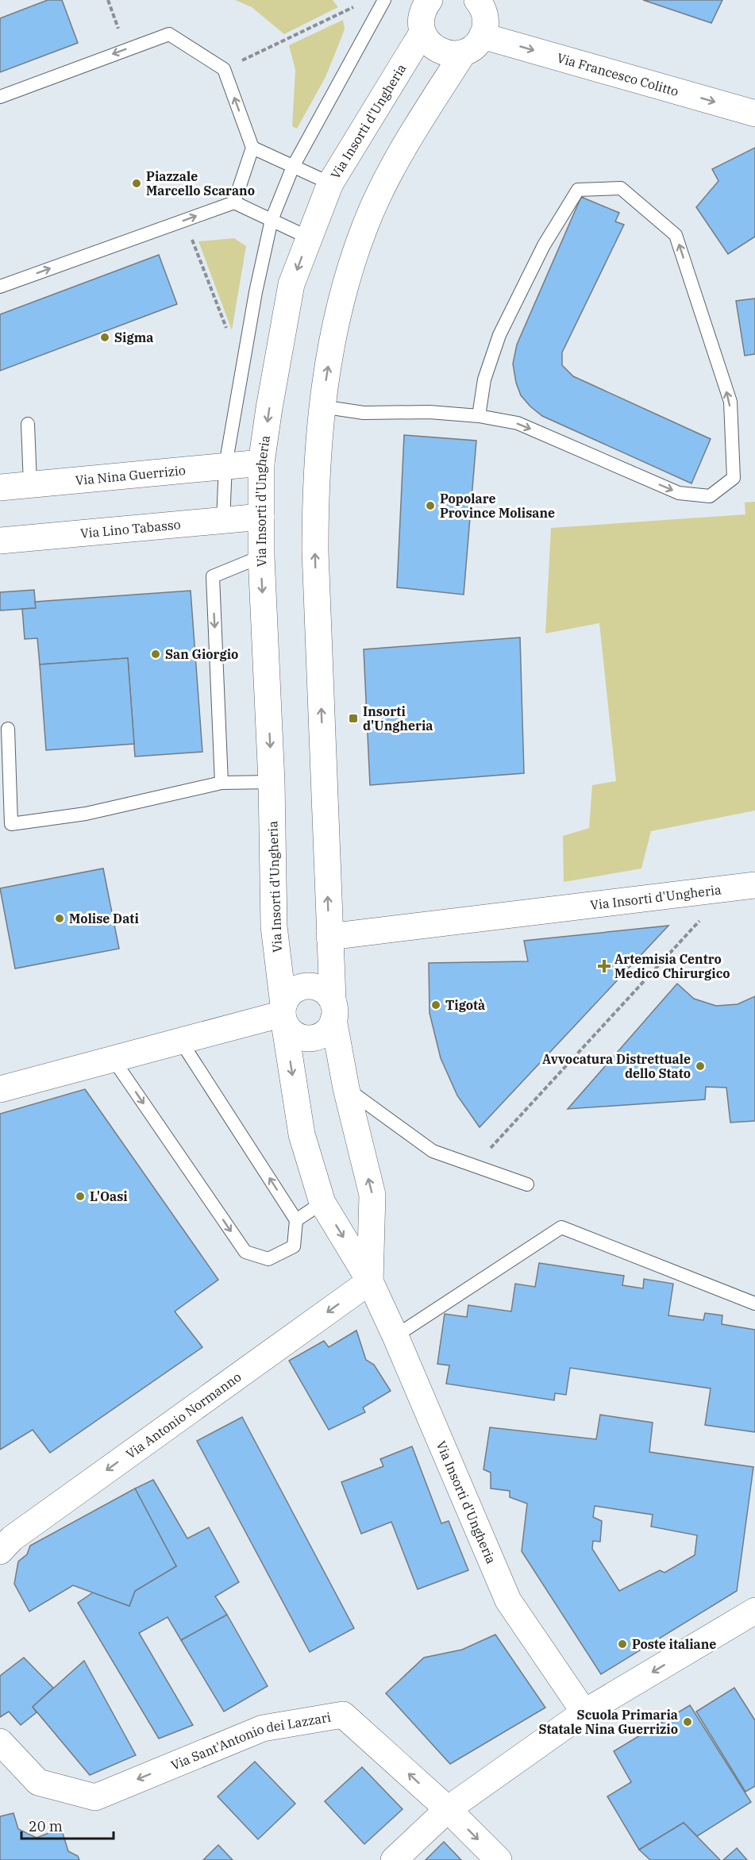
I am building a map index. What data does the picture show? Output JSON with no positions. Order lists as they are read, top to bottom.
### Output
{
  "streets": {
    "main road": [
      "Via Francesco Colitto",
      "Via Insorti d'Ungheria",
      "Via Nina Guerrizio",
      "Via Lino Tabasso",
      "Via Antonio Normanno",
      "Via Sant'Antonio dei Lazzari"
    ]
  },
  "crossings": [
    ["Via Francesco Colitto", "Via Insorti d'Ungheria"],
    ["Via Insorti d'Ungheria", "Via Nina Guerrizio"],
    ["Via Insorti d'Ungheria", "Via Lino Tabasso"],
    ["Via Insorti d'Ungheria", "Via Antonio Normanno"]
  ],
  "one_way": ["Via Francesco Colitto", "Via Antonio Normanno"],
  "places": {
    "other": [
      "Piazzale Marcello Scarano",
      "Sigma",
      "Popolare Province Molisane",
      "San Giorgio",
      "Molise Dati",
      "Tigotà",
      "Avvocatura Distrettuale dello Stato",
      "L'Oasi",
      "Poste italiane",
      "Scuola Primaria Statale Nina Guerrizio"
    ],
    "transit": ["Insorti d'Ungheria"],
    "health": ["Artemisia Centro Medico Chirurgico"]
  },
  "scale_bar": "20 m"
}
